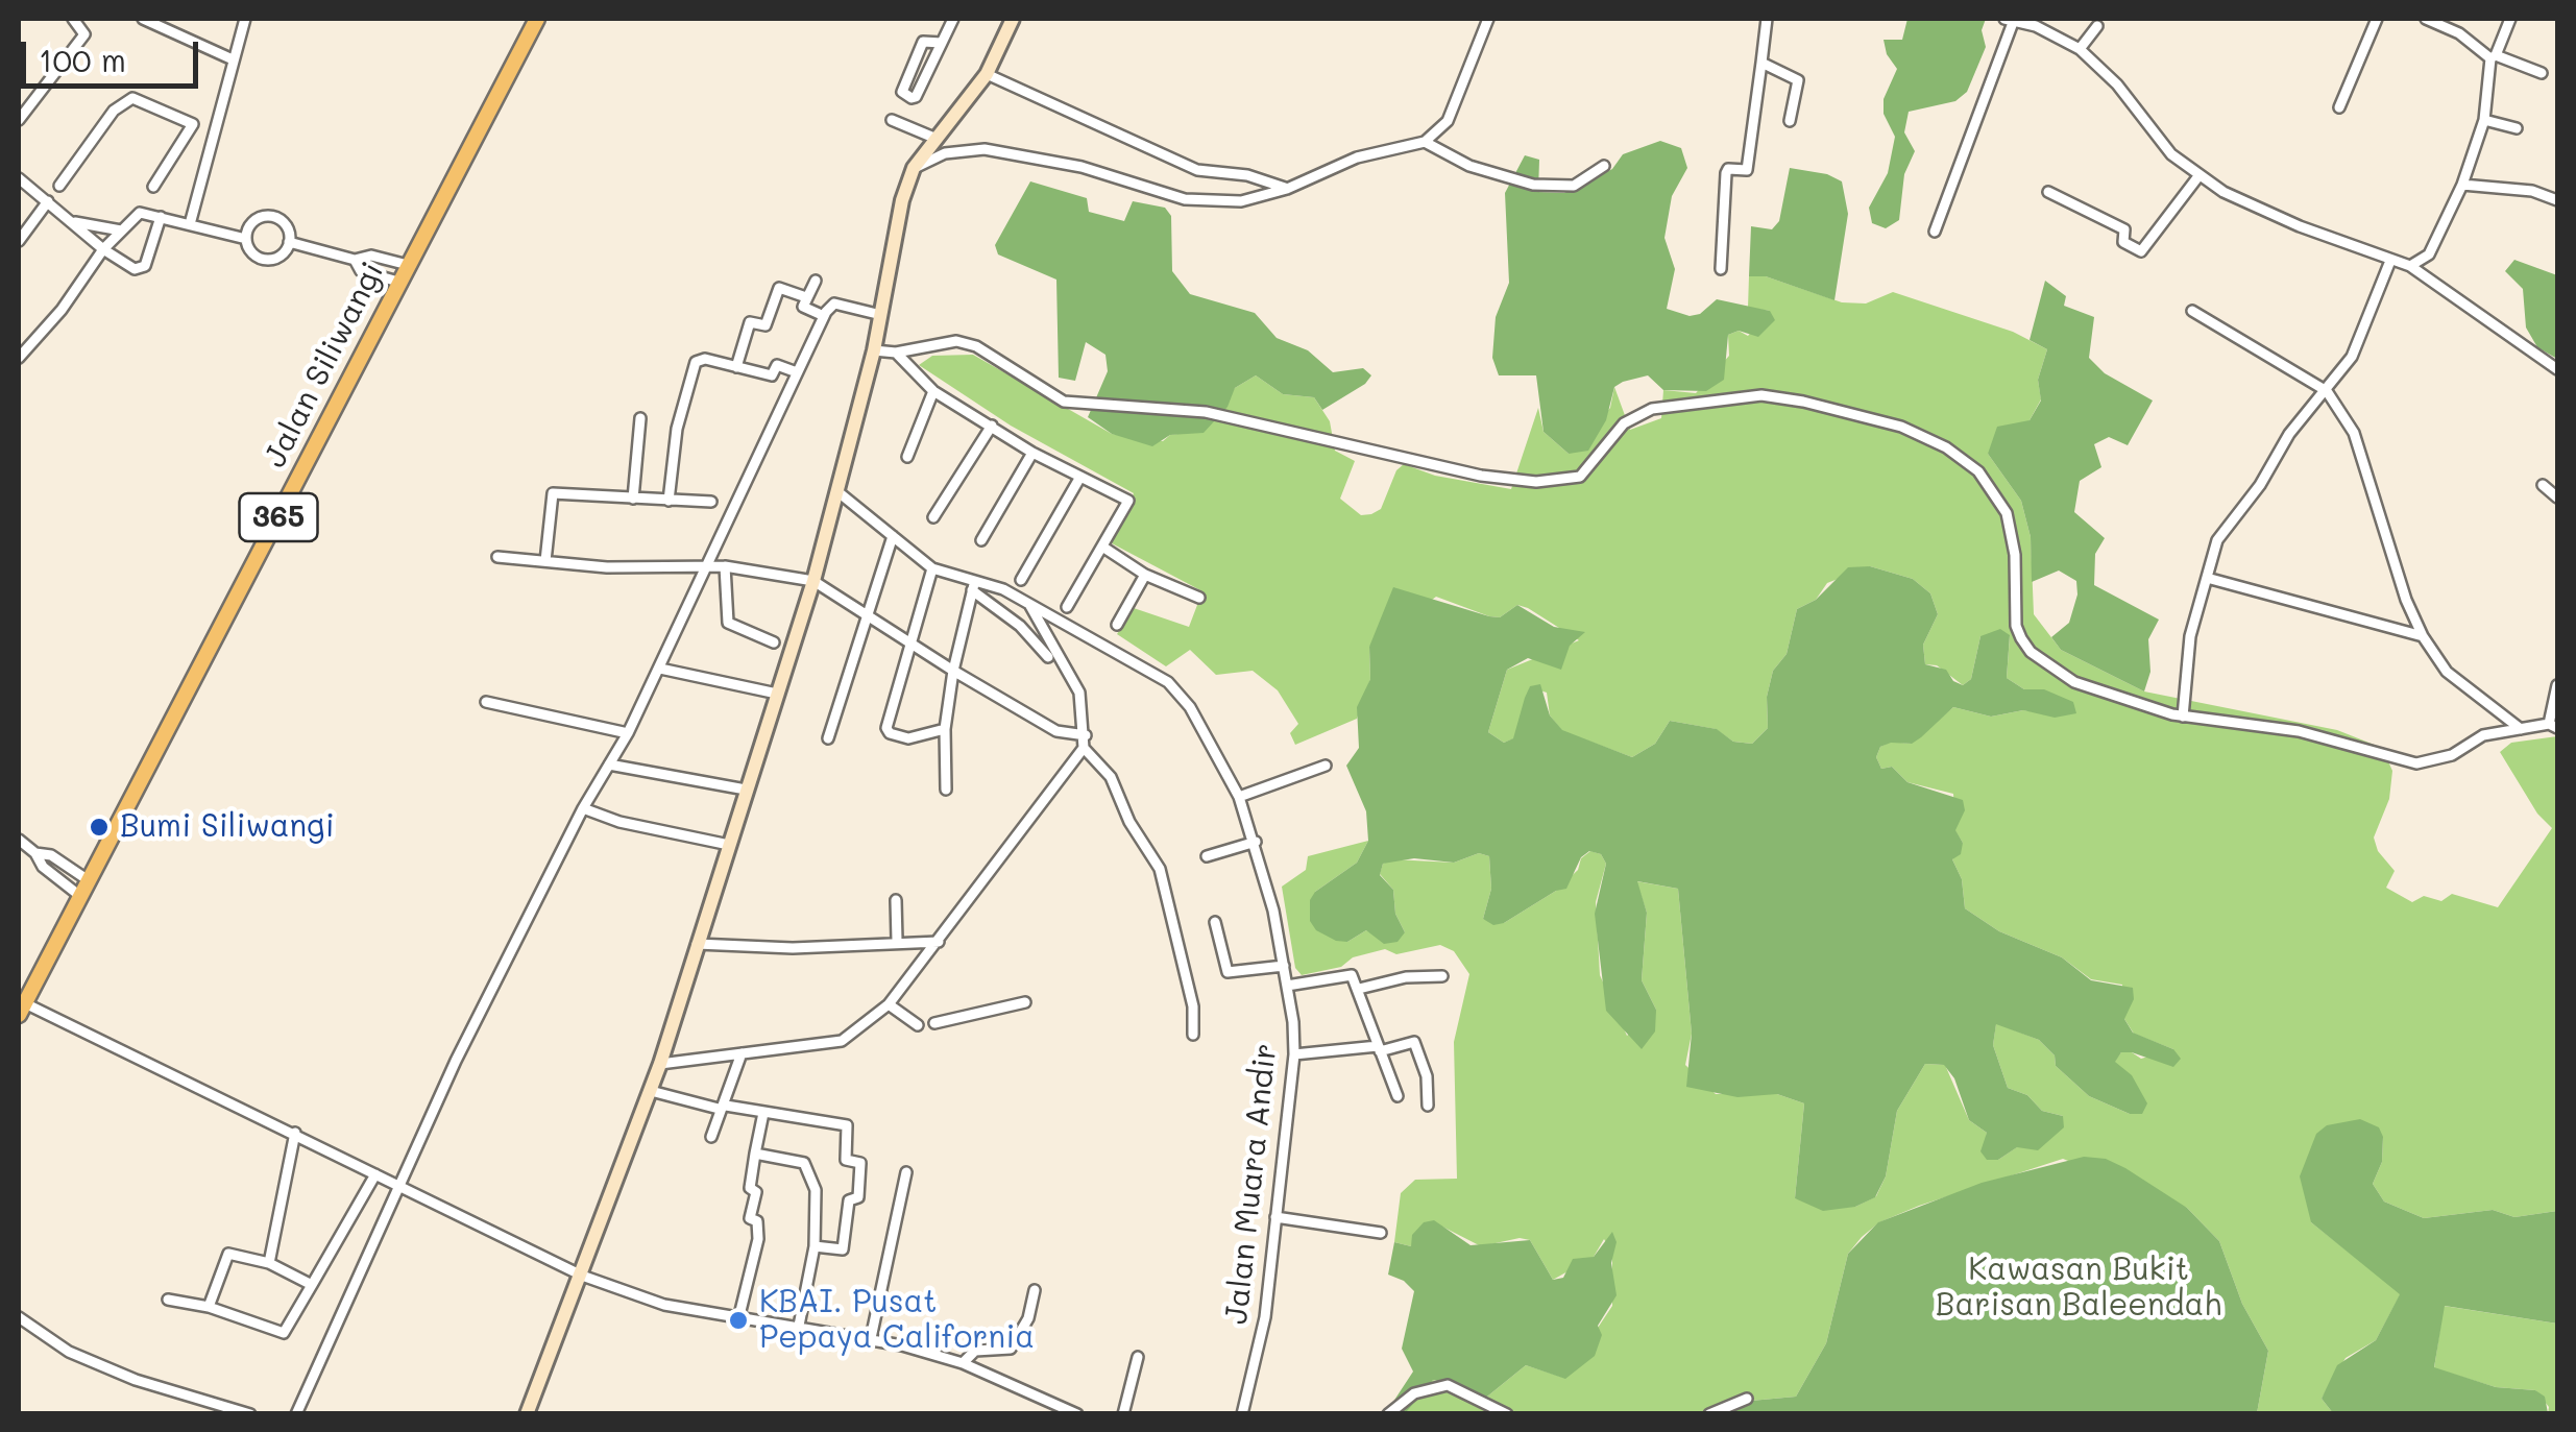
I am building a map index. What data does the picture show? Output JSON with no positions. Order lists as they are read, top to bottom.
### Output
{
  "streets": {
    "main road": ["Jalan Siliwangi", "365"],
    "street": ["Jalan Muara Andir"]
  },
  "parks": ["Kawasan Bukit Barisan Baleendah"],
  "places": ["Bumi Siliwangi", "KBAI. Pusat Pepaya California"],
  "scale_bar": "100 m"
}
